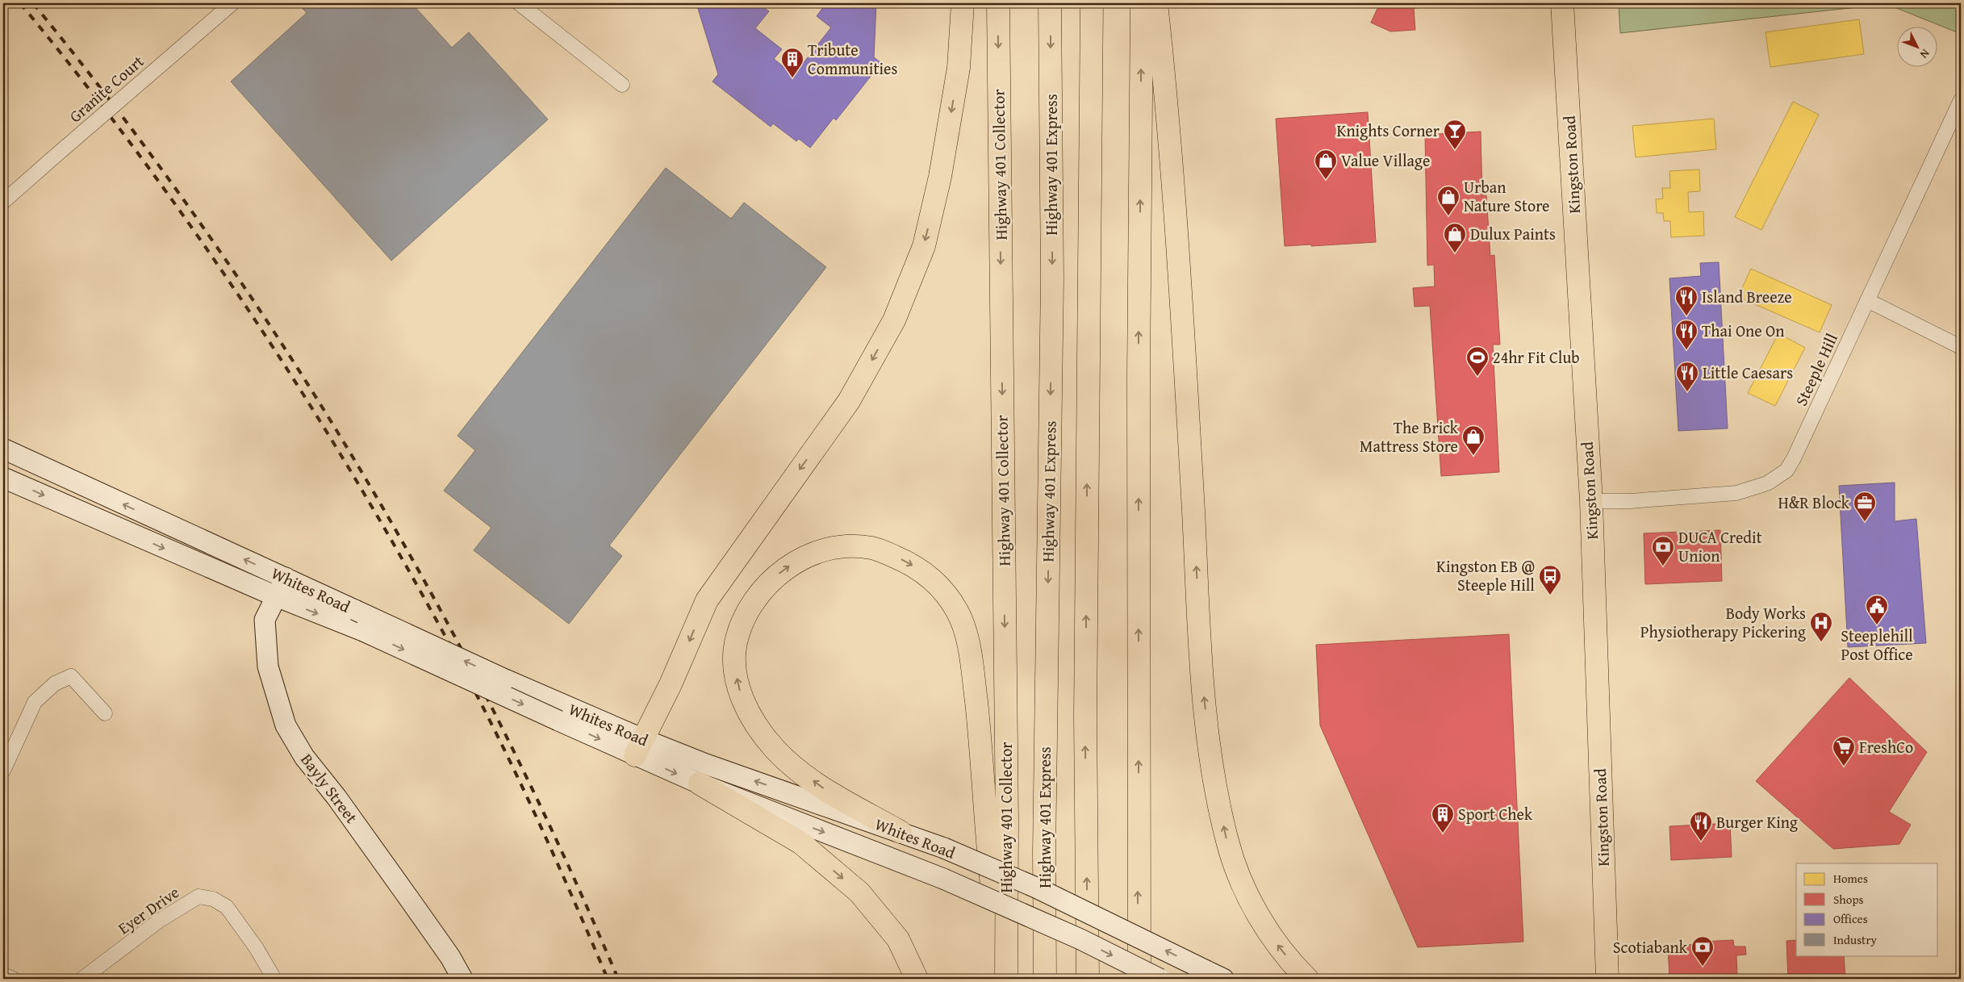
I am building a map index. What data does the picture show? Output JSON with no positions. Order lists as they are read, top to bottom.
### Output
{
  "streets": {
    "main road": [
      "Highway 401 Collector",
      "Highway 401 Express",
      "Kingston Road",
      "Whites Road",
      "Bayly Street"
    ],
    "street": ["Granite Court", "Steeple Hill", "Eyer Drive"]
  },
  "crossings": [
    ["Kingston Road", "Steeple Hill"],
    ["Whites Road", "Bayly Street"]
  ],
  "places": {
    "building": ["Tribute Communities", "Sport Chek"],
    "bar": ["Knights Corner"],
    "shop": [
      "Value Village",
      "Urban Nature Store",
      "Dulux Paints",
      "The Brick Mattress Store"
    ],
    "restaurant": [
      "Island Breeze",
      "Thai One On",
      "Little Caesars",
      "Burger King"
    ],
    "sports": ["24hr Fit Club"],
    "office": ["H&R Block"],
    "bank": ["DUCA Credit Union", "Scotiabank"],
    "bus stop": ["Kingston EB @ Steeple Hill"],
    "public building": ["Steeplehill Post Office"],
    "hospital": ["Body Works Physiotherapy Pickering"],
    "supermarket": ["FreshCo"]
  },
  "legend": [
    "Homes",
    "Shops",
    "Offices",
    "Industry"
  ],
  "north": "bottom right"
}
